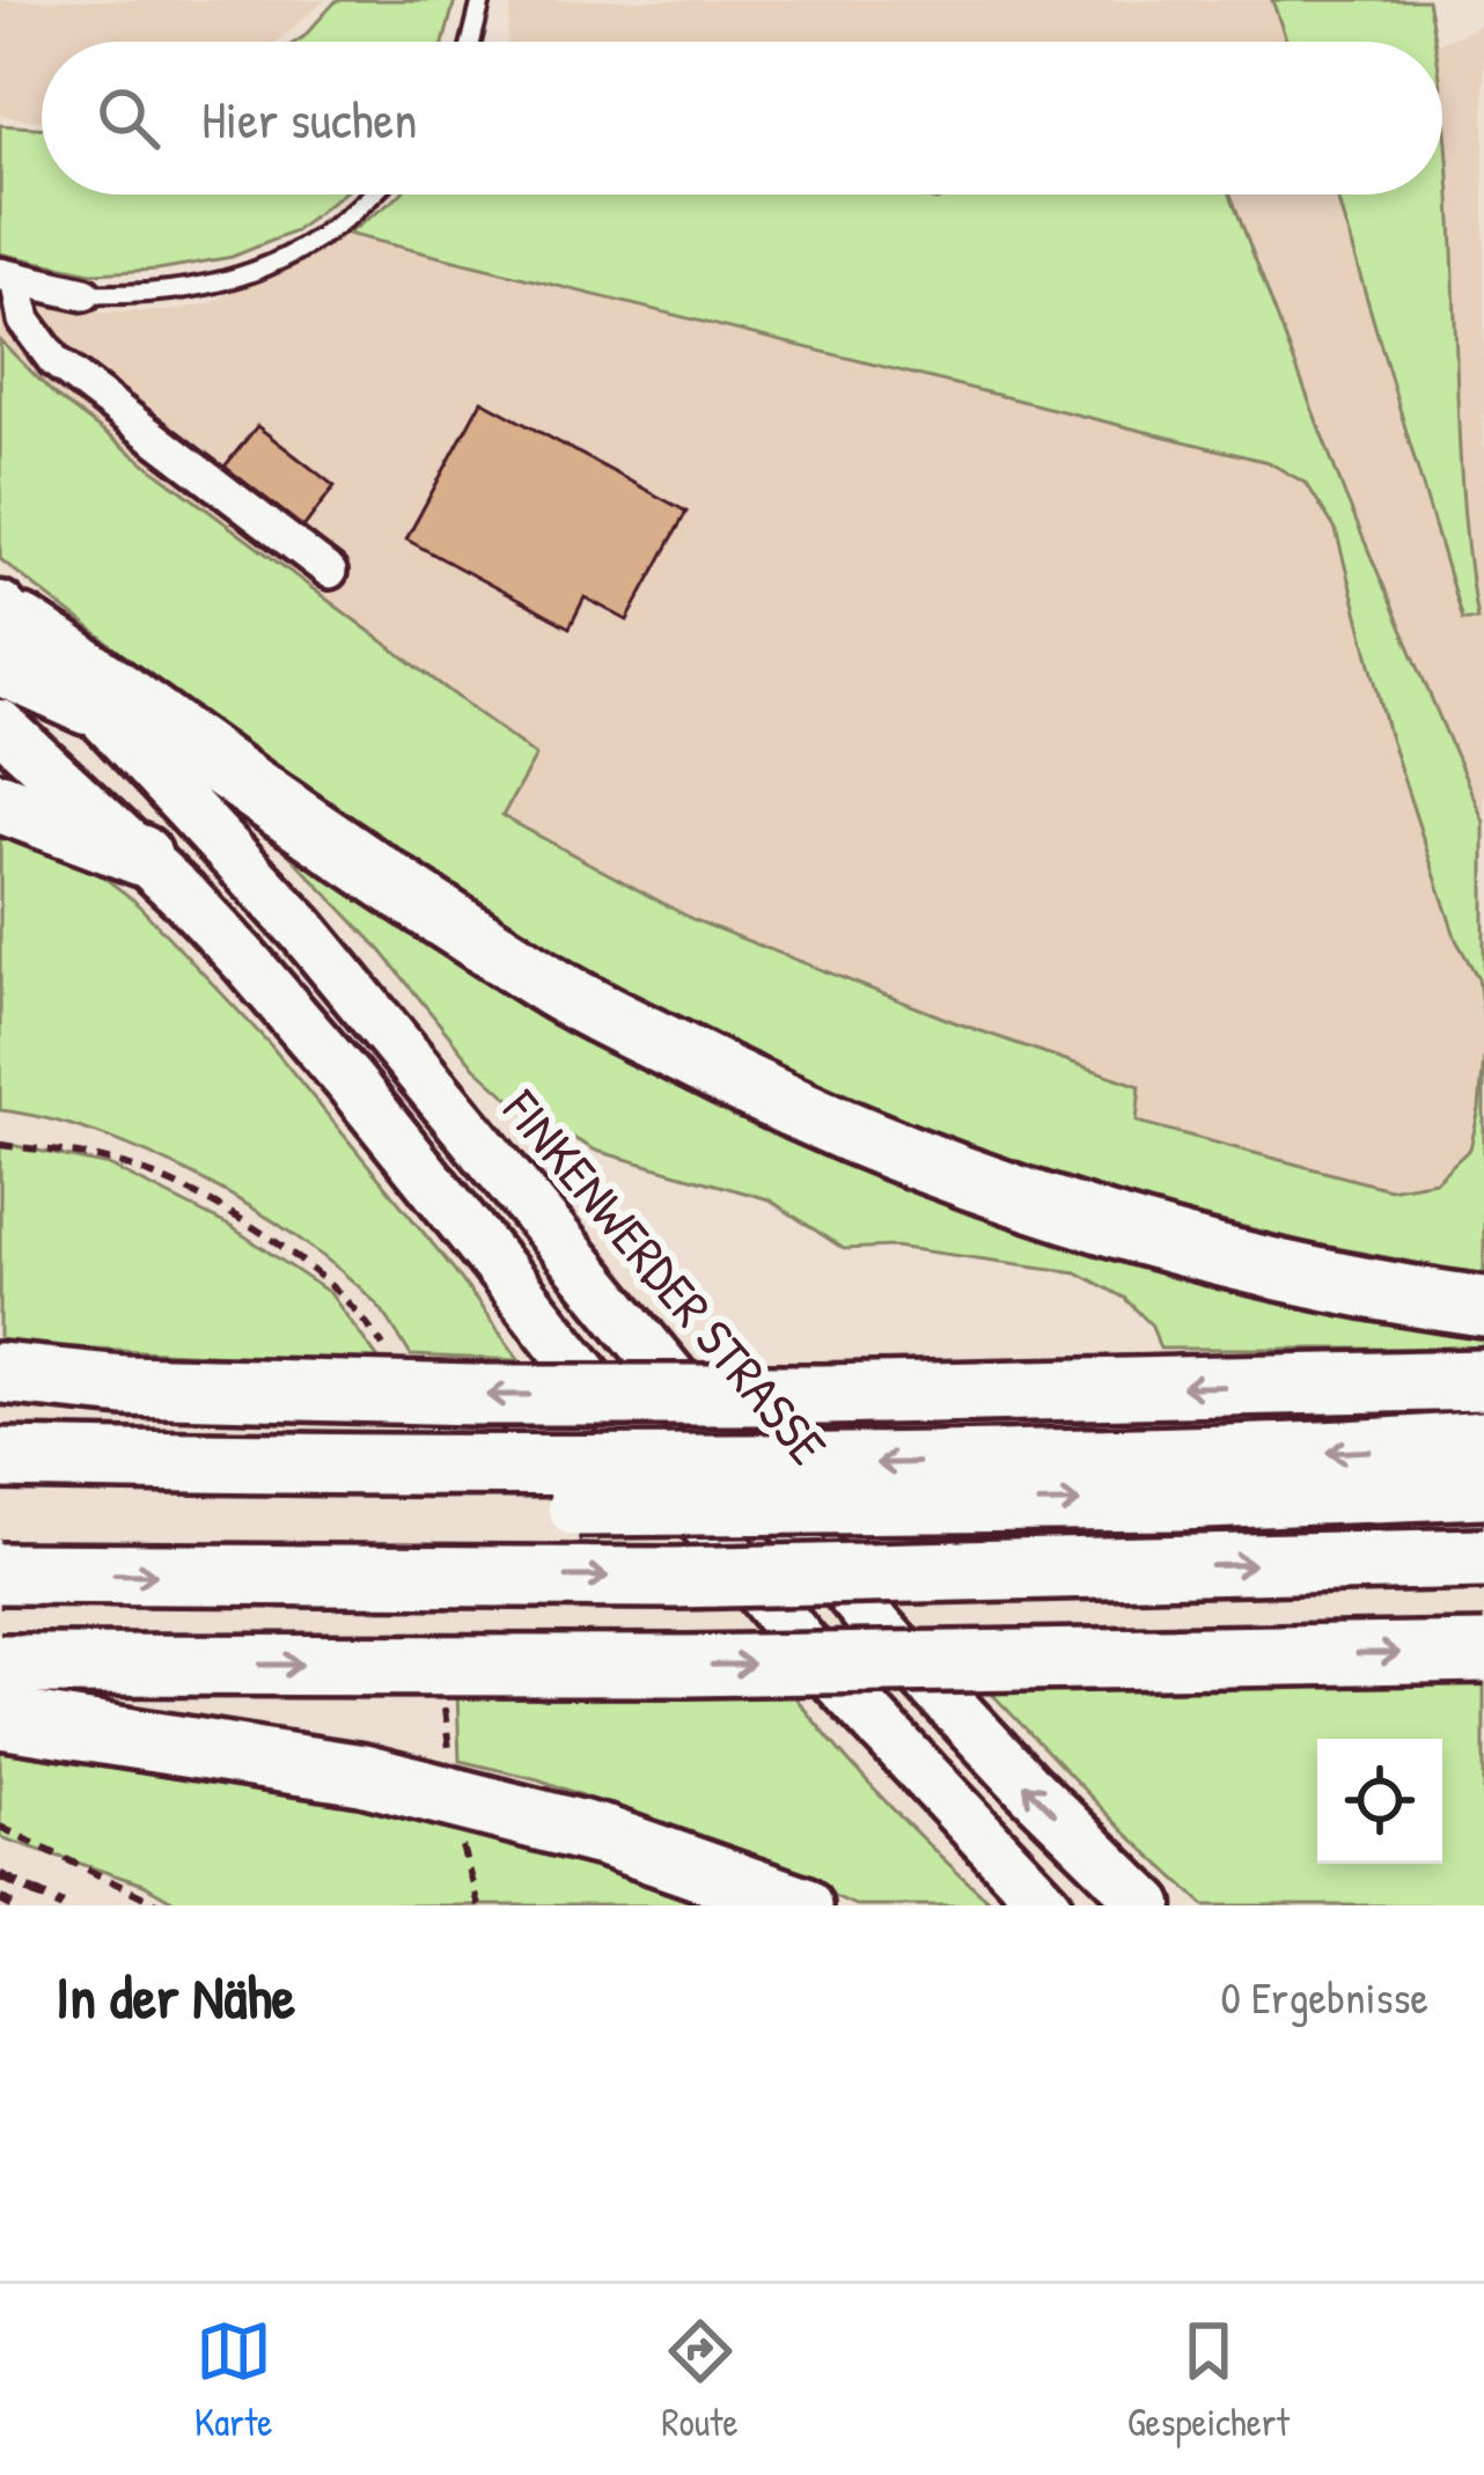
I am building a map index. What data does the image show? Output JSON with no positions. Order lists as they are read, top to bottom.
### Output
{
  "streets": {
    "main road": ["FINKENWERDER STRASSE"]
  },
  "page": {
    "search": "Hier suchen",
    "heading": ["In der Nähe", "0 Ergebnisse"],
    "nav": ["Karte", "Route", "Gespeichert"]
  }
}
